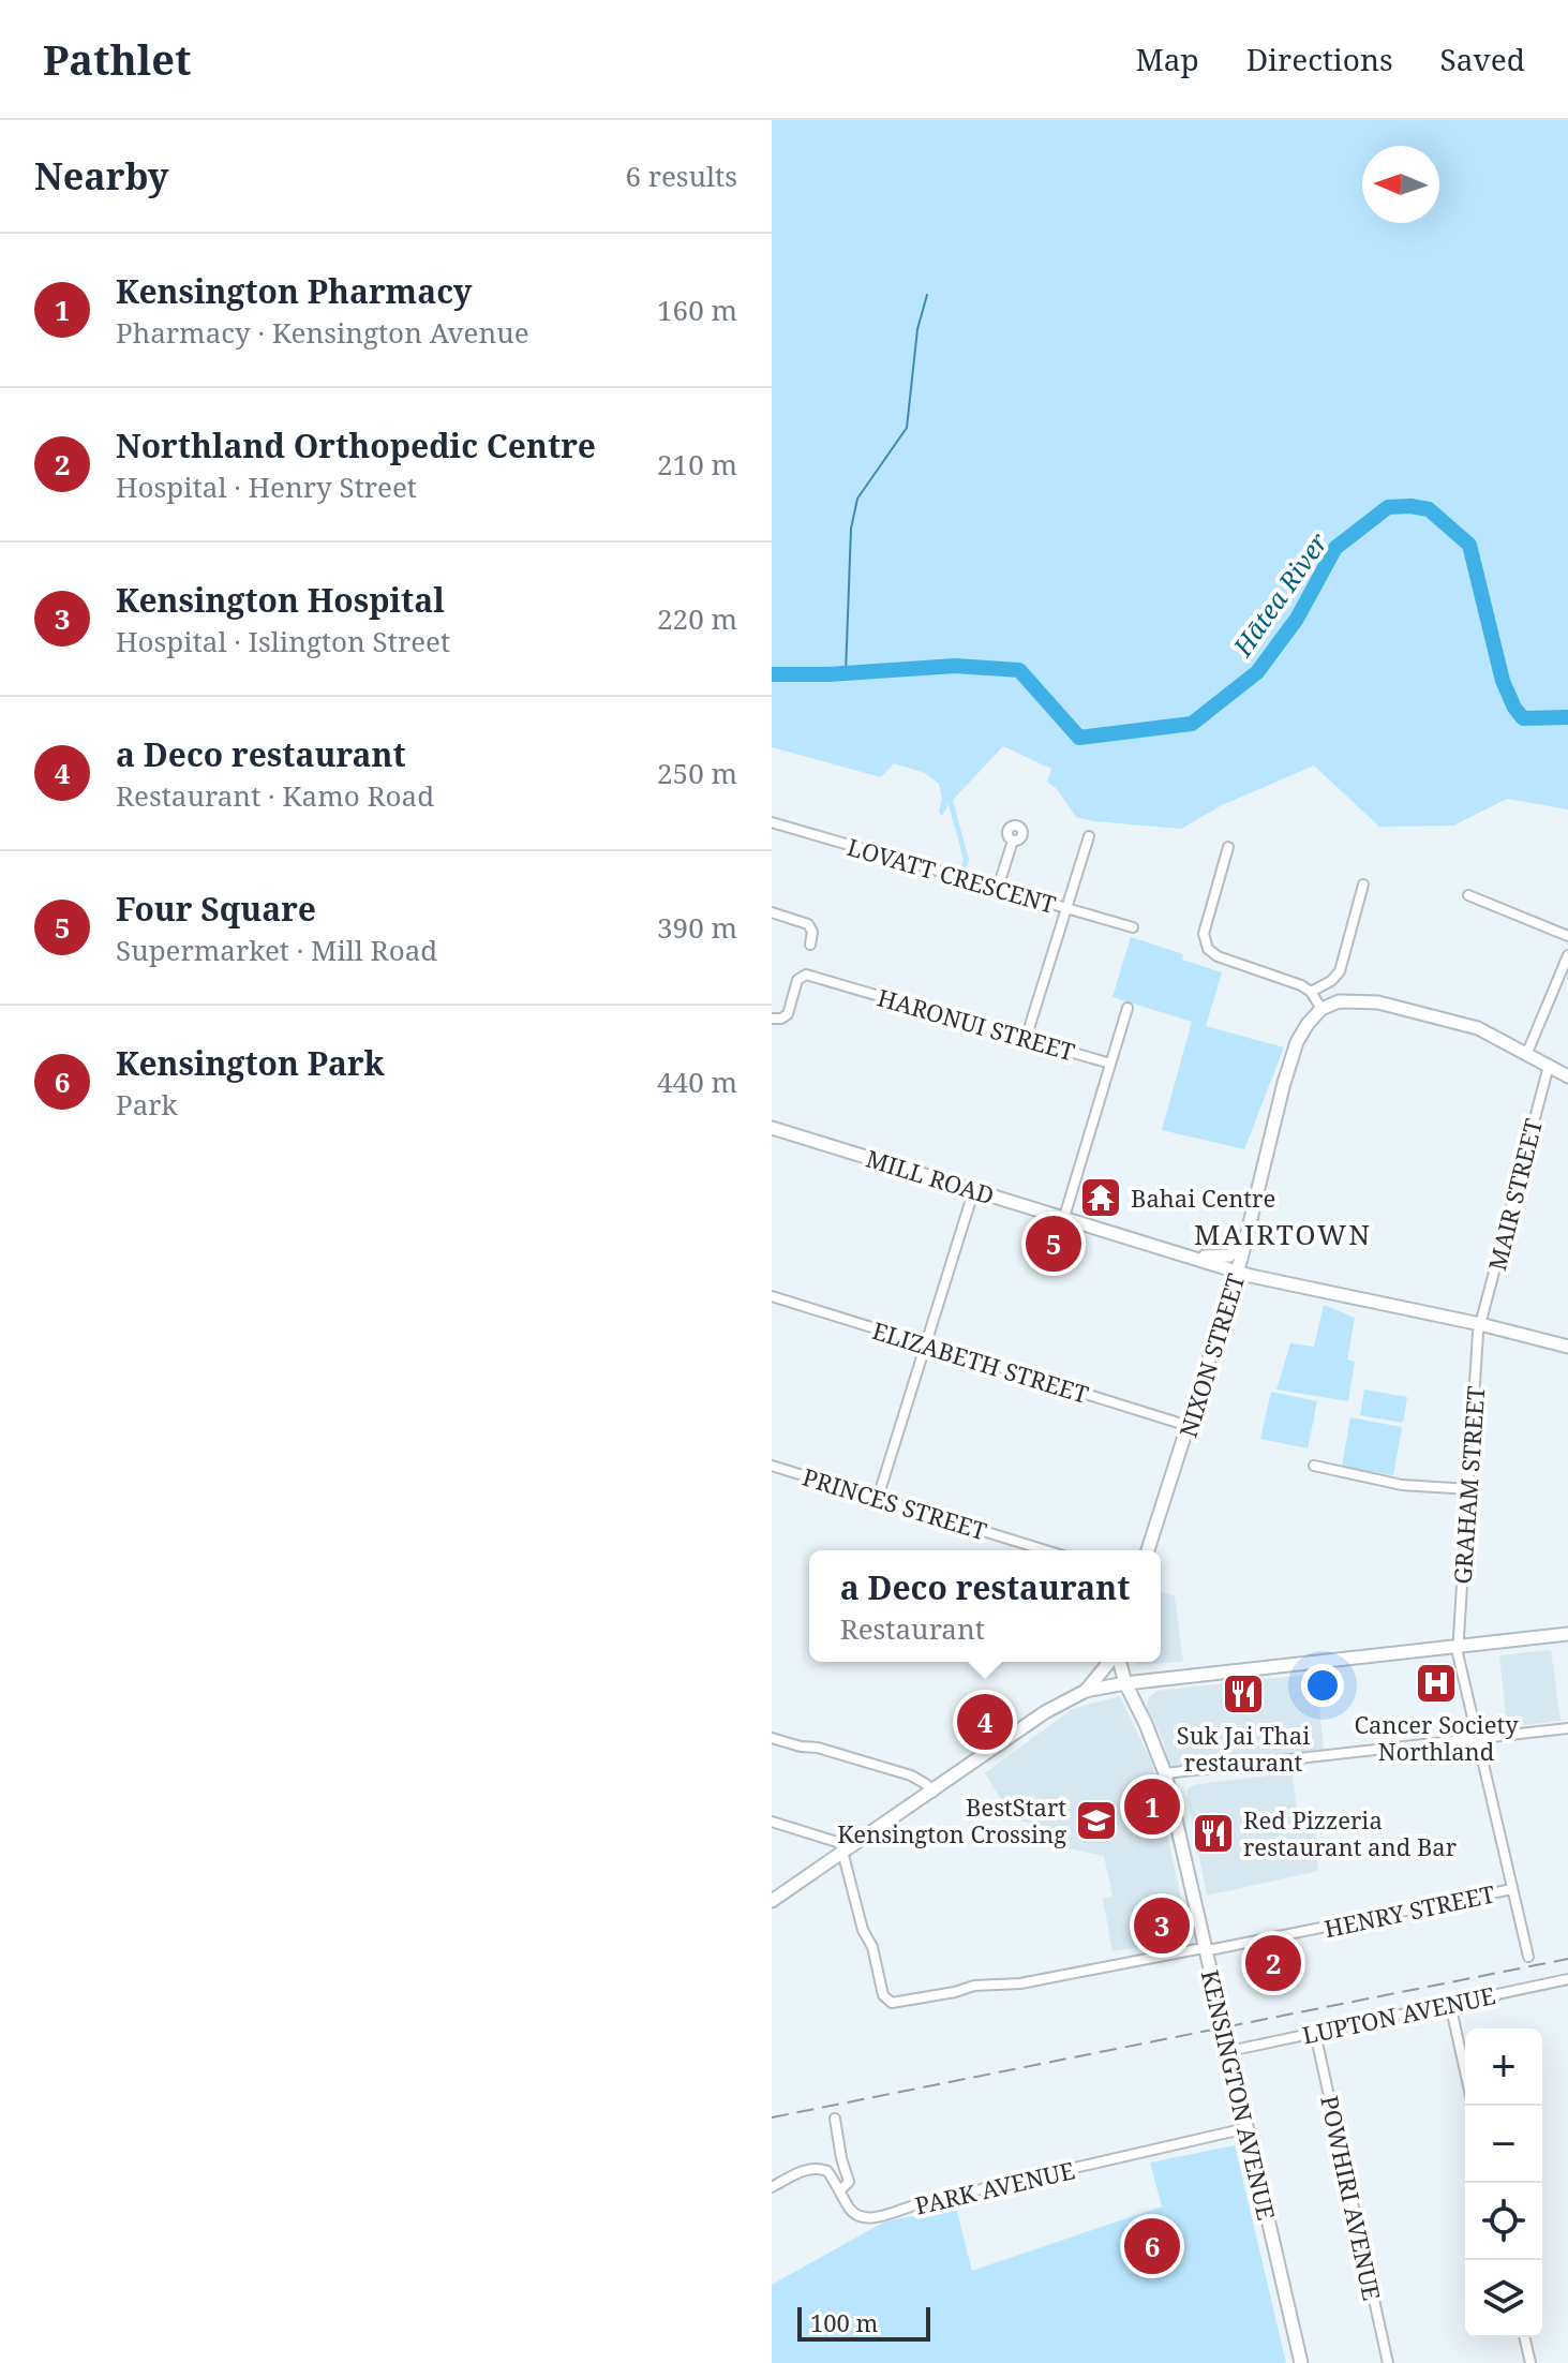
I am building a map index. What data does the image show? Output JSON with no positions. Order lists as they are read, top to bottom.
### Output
{
  "streets": {
    "main road": ["MILL ROAD", "NIXON STREET", "KENSINGTON AVENUE"],
    "street": [
      "LOVATT CRESCENT",
      "HARONUI STREET",
      "MAIR STREET",
      "ELIZABETH STREET",
      "GRAHAM STREET",
      "PRINCES STREET",
      "HENRY STREET",
      "LUPTON AVENUE",
      "PARK AVENUE",
      "POWHIRI AVENUE"
    ]
  },
  "crossings": [
    ["MILL ROAD", "MAIR STREET"],
    ["MILL ROAD", "NIXON STREET"],
    ["MILL ROAD", "GRAHAM STREET"],
    ["MAIR STREET", "GRAHAM STREET"],
    ["NIXON STREET", "ELIZABETH STREET"],
    ["GRAHAM STREET", "HENRY STREET"],
    ["HENRY STREET", "KENSINGTON AVENUE"],
    ["LUPTON AVENUE", "KENSINGTON AVENUE"],
    ["LUPTON AVENUE", "POWHIRI AVENUE"],
    ["KENSINGTON AVENUE", "PARK AVENUE"]
  ],
  "districts": ["MAIRTOWN"],
  "water": ["Hātea River"],
  "places": {
    "temple": ["Bahai Centre"],
    "hospital": ["Cancer Society Northland"],
    "restaurant": ["Suk Jai Thai restaurant", "Red Pizzeria restaurant and Bar"],
    "school or university": ["BestStart Kensington Crossing"]
  },
  "scale_bar": "100 m",
  "north": "left",
  "page": {
    "header": "Pathlet",
    "nav": ["Map", "Directions", "Saved"],
    "heading": ["Nearby", "6 results"],
    "list": [
      {
        "mark": "1",
        "name": "Kensington Pharmacy",
        "note": "Pharmacy · Kensington Avenue",
        "value": "160 m"
      },
      {
        "mark": "2",
        "name": "Northland Orthopedic Centre",
        "note": "Hospital · Henry Street",
        "value": "210 m"
      },
      {
        "mark": "3",
        "name": "Kensington Hospital",
        "note": "Hospital · Islington Street",
        "value": "220 m"
      },
      {
        "mark": "4",
        "name": "a Deco restaurant",
        "note": "Restaurant · Kamo Road",
        "value": "250 m"
      },
      {
        "mark": "5",
        "name": "Four Square",
        "note": "Supermarket · Mill Road",
        "value": "390 m"
      },
      {
        "mark": "6",
        "name": "Kensington Park",
        "note": "Park",
        "value": "440 m"
      }
    ],
    "pins": [
      "5",
      "4",
      "1",
      "3",
      "2",
      "6"
    ],
    "popup": ["a Deco restaurant", "Restaurant"],
    "map_buttons": ["+", "−"],
    "scale": "100 m"
  }
}
